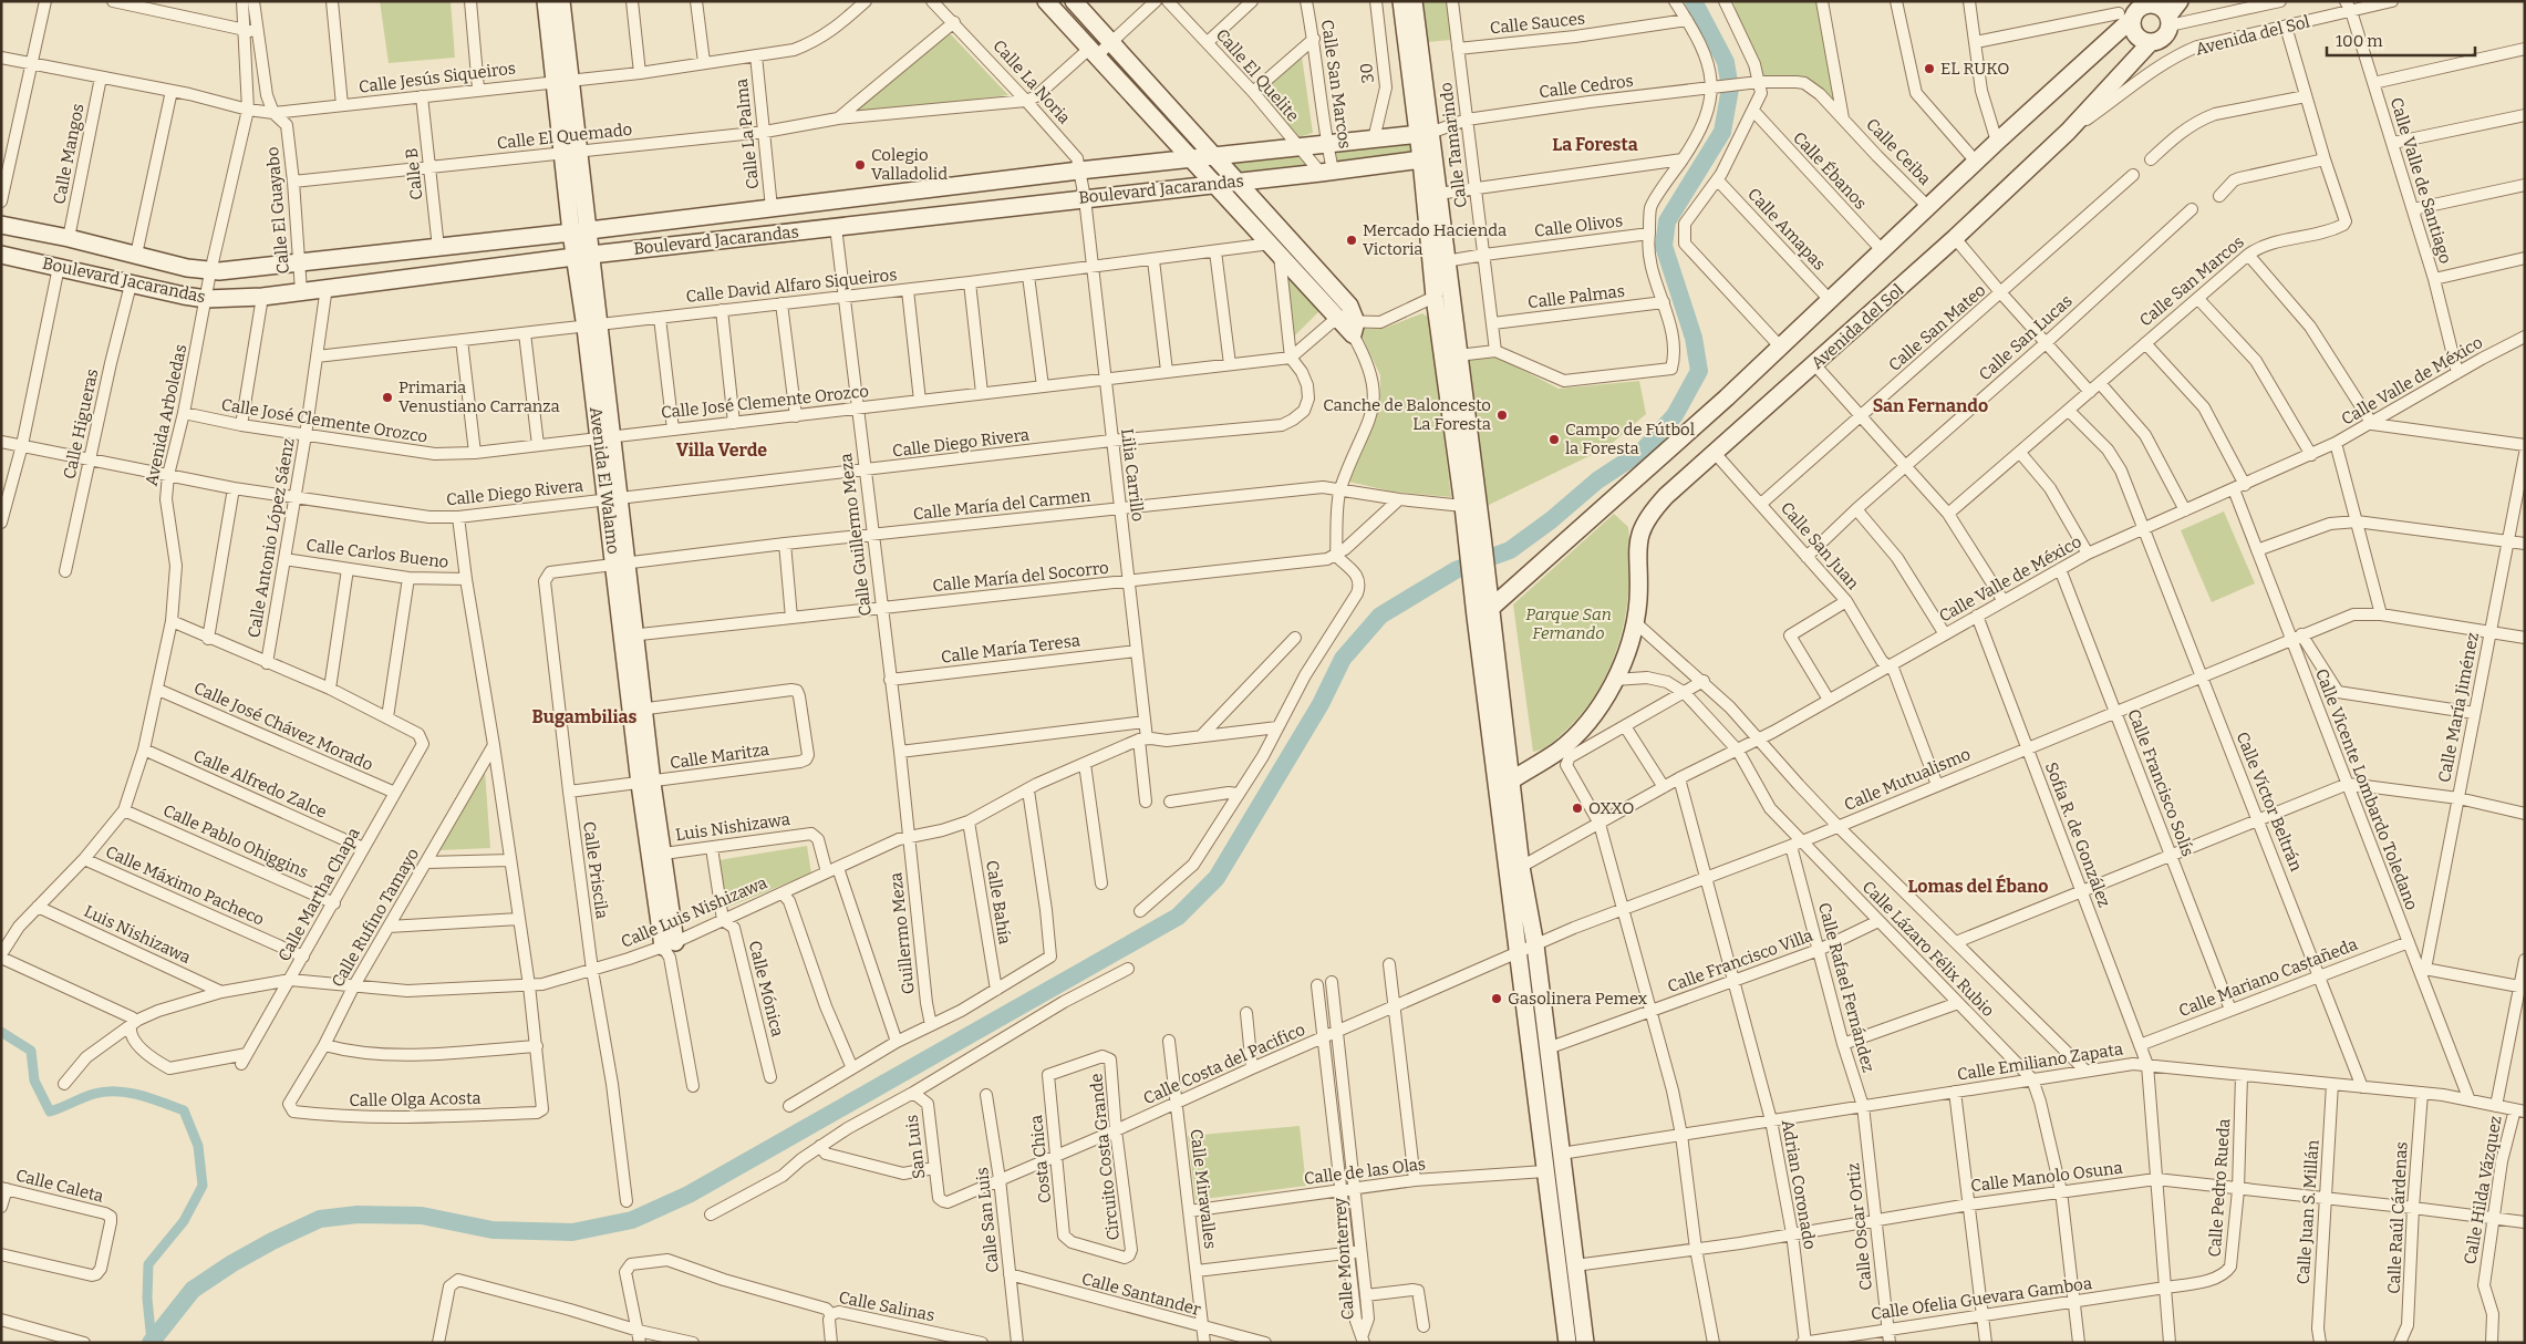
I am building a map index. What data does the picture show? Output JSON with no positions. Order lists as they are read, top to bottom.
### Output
{
  "streets": {
    "main road": ["Avenida del Sol", "Boulevard Jacarandas", "Avenida El Walamo"],
    "street": [
      "Calle Sauces",
      "30",
      "Calle El Quelite",
      "Calle Jesús Siqueiros",
      "Calle La Noria",
      "Calle San Marcos",
      "Calle Cedros",
      "Calle La Palma",
      "Calle El Quemado",
      "Calle Tamarindo",
      "Calle Ceiba",
      "Calle Mangos",
      "Calle Ébanos",
      "Calle B",
      "Calle Valle de Santiago",
      "Calle El Guayabo",
      "Calle Olivos",
      "Calle Amapas",
      "Calle David Alfaro Siqueiros",
      "Calle Palmas",
      "Calle San Mateo",
      "Calle San Lucas",
      "Calle Valle de México",
      "Calle José Clemente Orozco",
      "Avenida Arboledas",
      "Calle Higueras",
      "Calle Diego Rivera",
      "Lilia Carrillo",
      "Calle María del Carmen",
      "Calle Guillermo Meza",
      "Calle Antonio López Sáenz",
      "Calle San Juan",
      "Calle Carlos Bueno",
      "Calle María del Socorro",
      "Calle María Teresa",
      "Calle María Jiménez",
      "Calle José Chávez Morado",
      "Calle Maritza",
      "Calle Mutualismo",
      "Calle Francisco Solís",
      "Calle Alfredo Zalce",
      "Calle Vicente Lombardo Toledano",
      "Calle Víctor Beltrán",
      "Luis Nishizawa",
      "Sofia R. de González",
      "Calle Pablo Ohiggins",
      "Calle Priscila",
      "Calle Máximo Pacheco",
      "Calle Martha Chapa",
      "Calle Bahía",
      "Calle Luis Nishizawa",
      "Calle Rufino Tamayo",
      "Guillermo Meza",
      "Calle Lázaro Félix Rubio",
      "Calle Francisco Villa",
      "Calle Mariano Castañeda",
      "Calle Rafael Fernández",
      "Calle Mónica",
      "Calle Emiliano Zapata",
      "Calle Costa del Pacifico",
      "Calle Olga Acosta",
      "San Luis",
      "Circuito Costa Grande",
      "Costa Chica",
      "Calle de las Olas",
      "Calle Manolo Osuna",
      "Adrian Coronado",
      "Calle Caleta",
      "Calle Pedro Rueda",
      "Calle Miravalles",
      "Calle Hilda Vázquez",
      "Calle Juan S. Millán",
      "Calle Raúl Cárdenas",
      "Calle San Luis",
      "Calle Oscar Ortiz",
      "Calle Monterrey",
      "Calle Santander",
      "Calle Ofelia Guevara Gamboa",
      "Calle Salinas"
    ]
  },
  "crossings": [
    ["Calle Sauces", "Calle Tamarindo"],
    ["Avenida del Sol", "Calle San Marcos"],
    ["Avenida del Sol", "Calle Valle de Santiago"],
    ["Avenida del Sol", "Calle San Juan"],
    ["30", "Boulevard Jacarandas"],
    ["Calle El Quelite", "Calle San Marcos"],
    ["Calle El Quelite", "Boulevard Jacarandas"],
    ["Calle Jesús Siqueiros", "Calle La Palma"],
    ["Calle Jesús Siqueiros", "Calle Mangos"],
    ["Calle Jesús Siqueiros", "Calle B"],
    ["Calle Jesús Siqueiros", "Calle El Guayabo"],
    ["Calle Jesús Siqueiros", "Avenida Arboledas"],
    ["Calle Jesús Siqueiros", "Avenida El Walamo"],
    ["Calle La Noria", "Calle El Quemado"],
    ["Calle La Noria", "Boulevard Jacarandas"],
    ["Calle La Noria", "Lilia Carrillo"],
    ["Calle San Marcos", "Boulevard Jacarandas"],
    ["Calle San Marcos", "Calle Víctor Beltrán"],
    ["Calle Cedros", "Calle Tamarindo"],
    ["Calle Cedros", "Calle Ceiba"],
    ["Calle Cedros", "Boulevard Jacarandas"],
    ["Calle La Palma", "Calle El Quemado"],
    ["Calle La Palma", "Boulevard Jacarandas"],
    ["Calle El Quemado", "Calle B"],
    ["Calle El Quemado", "Calle El Guayabo"],
    ["Calle El Quemado", "Avenida El Walamo"],
    ["Calle Tamarindo", "Calle Olivos"],
    ["Calle Tamarindo", "Calle Palmas"],
    ["Calle Mangos", "Boulevard Jacarandas"],
    ["Calle B", "Boulevard Jacarandas"],
    ["Calle Valle de Santiago", "Calle Valle de México"],
    ["Boulevard Jacarandas", "Calle El Guayabo"],
    ["Boulevard Jacarandas", "Avenida Arboledas"],
    ["Boulevard Jacarandas", "Calle Higueras"],
    ["Boulevard Jacarandas", "Lilia Carrillo"],
    ["Boulevard Jacarandas", "Avenida El Walamo"],
    ["Boulevard Jacarandas", "Calle Guillermo Meza"],
    ["Boulevard Jacarandas", "Calle Antonio López Sáenz"],
    ["Calle David Alfaro Siqueiros", "Lilia Carrillo"],
    ["Calle David Alfaro Siqueiros", "Avenida El Walamo"],
    ["Calle David Alfaro Siqueiros", "Calle Guillermo Meza"],
    ["Calle David Alfaro Siqueiros", "Calle Antonio López Sáenz"],
    ["Calle San Mateo", "Calle San Juan"],
    ["Calle San Lucas", "Calle San Juan"],
    ["Calle Valle de México", "Calle San Juan"],
    ["Calle Valle de México", "Calle Francisco Solís"],
    ["Calle Valle de México", "Calle Vicente Lombardo Toledano"],
    ["Calle Valle de México", "Calle Víctor Beltrán"],
    ["Calle Valle de México", "Sofia R. de González"],
    ["Calle Valle de México", "Calle Lázaro Félix Rubio"],
    ["Calle Valle de México", "Adrian Coronado"],
    ["Calle José Clemente Orozco", "Avenida Arboledas"],
    ["Calle José Clemente Orozco", "Calle Diego Rivera"],
    ["Calle José Clemente Orozco", "Lilia Carrillo"],
    ["Calle José Clemente Orozco", "Avenida El Walamo"],
    ["Calle José Clemente Orozco", "Calle Guillermo Meza"],
    ["Calle José Clemente Orozco", "Calle Antonio López Sáenz"],
    ["Avenida Arboledas", "Calle Diego Rivera"],
    ["Avenida Arboledas", "Calle José Chávez Morado"],
    ["Avenida Arboledas", "Calle Alfredo Zalce"],
    ["Avenida Arboledas", "Luis Nishizawa"],
    ["Avenida Arboledas", "Calle Pablo Ohiggins"],
    ["Avenida Arboledas", "Calle Máximo Pacheco"],
    ["Calle Higueras", "Calle Diego Rivera"],
    ["Calle Diego Rivera", "Lilia Carrillo"],
    ["Calle Diego Rivera", "Avenida El Walamo"],
    ["Calle Diego Rivera", "Calle Guillermo Meza"],
    ["Calle Diego Rivera", "Calle Antonio López Sáenz"],
    ["Lilia Carrillo", "Calle María del Carmen"],
    ["Lilia Carrillo", "Calle María del Socorro"],
    ["Lilia Carrillo", "Calle María Teresa"],
    ["Lilia Carrillo", "Calle Luis Nishizawa"],
    ["Avenida El Walamo", "Calle María del Carmen"],
    ["Avenida El Walamo", "Calle María del Socorro"],
    ["Avenida El Walamo", "Calle Maritza"],
    ["Avenida El Walamo", "Luis Nishizawa"],
    ["Avenida El Walamo", "Calle Luis Nishizawa"],
    ["Calle María del Carmen", "Calle Guillermo Meza"],
    ["Calle María del Carmen", "Calle Priscila"],
    ["Calle Guillermo Meza", "Calle María del Socorro"],
    ["Calle Guillermo Meza", "Calle María Teresa"],
    ["Calle Guillermo Meza", "Calle Luis Nishizawa"],
    ["Calle Guillermo Meza", "Guillermo Meza"],
    ["Calle Antonio López Sáenz", "Calle Carlos Bueno"],
    ["Calle San Juan", "Calle Mutualismo"],
    ["Calle María Jiménez", "Calle Mutualismo"],
    ["Calle María Jiménez", "Calle Vicente Lombardo Toledano"],
    ["Calle José Chávez Morado", "Calle Martha Chapa"],
    ["Calle Maritza", "Calle Priscila"],
    ["Calle Mutualismo", "Calle Francisco Solís"],
    ["Calle Mutualismo", "Calle Vicente Lombardo Toledano"],
    ["Calle Mutualismo", "Calle Víctor Beltrán"],
    ["Calle Mutualismo", "Sofia R. de González"],
    ["Calle Mutualismo", "Calle Lázaro Félix Rubio"],
    ["Calle Mutualismo", "Calle Rafael Fernández"],
    ["Calle Mutualismo", "Calle Costa del Pacifico"],
    ["Calle Mutualismo", "Adrian Coronado"],
    ["Calle Francisco Solís", "Calle Mariano Castañeda"],
    ["Calle Alfredo Zalce", "Calle Martha Chapa"],
    ["Calle Vicente Lombardo Toledano", "Calle Mariano Castañeda"],
    ["Calle Vicente Lombardo Toledano", "Calle Emiliano Zapata"],
    ["Calle Víctor Beltrán", "Calle Mariano Castañeda"],
    ["Calle Víctor Beltrán", "Calle Emiliano Zapata"],
    ["Luis Nishizawa", "Calle Luis Nishizawa"],
    ["Luis Nishizawa", "Calle Mónica"],
    ["Sofia R. de González", "Calle Mariano Castañeda"],
    ["Sofia R. de González", "Calle Emiliano Zapata"],
    ["Sofia R. de González", "Calle Manolo Osuna"],
    ["Sofia R. de González", "Calle Pedro Rueda"],
    ["Sofia R. de González", "Calle Ofelia Guevara Gamboa"],
    ["Calle Pablo Ohiggins", "Calle Martha Chapa"],
    ["Calle Priscila", "Calle Luis Nishizawa"],
    ["Calle Máximo Pacheco", "Calle Martha Chapa"],
    ["Calle Martha Chapa", "Calle Luis Nishizawa"],
    ["Calle Bahía", "Calle Luis Nishizawa"],
    ["Calle Luis Nishizawa", "Calle Rufino Tamayo"],
    ["Calle Luis Nishizawa", "Guillermo Meza"],
    ["Calle Luis Nishizawa", "Calle Mónica"],
    ["Calle Rufino Tamayo", "Calle Olga Acosta"],
    ["Calle Lázaro Félix Rubio", "Calle Francisco Villa"],
    ["Calle Lázaro Félix Rubio", "Calle Rafael Fernández"],
    ["Calle Lázaro Félix Rubio", "Calle Emiliano Zapata"],
    ["Calle Francisco Villa", "Calle Rafael Fernández"],
    ["Calle Francisco Villa", "Adrian Coronado"],
    ["Calle Rafael Fernández", "Calle Emiliano Zapata"],
    ["Calle Rafael Fernández", "Calle Oscar Ortiz"],
    ["Calle Emiliano Zapata", "Adrian Coronado"],
    ["Calle Emiliano Zapata", "Calle Pedro Rueda"],
    ["Calle Emiliano Zapata", "Calle Hilda Vázquez"],
    ["Calle Emiliano Zapata", "Calle Juan S. Millán"],
    ["Calle Emiliano Zapata", "Calle Raúl Cárdenas"],
    ["Calle Emiliano Zapata", "Calle Oscar Ortiz"],
    ["Calle Costa del Pacifico", "San Luis"],
    ["Calle Costa del Pacifico", "Circuito Costa Grande"],
    ["Calle Costa del Pacifico", "Costa Chica"],
    ["Calle Costa del Pacifico", "Calle Miravalles"],
    ["Calle Costa del Pacifico", "Calle San Luis"],
    ["Calle Costa del Pacifico", "Calle Monterrey"],
    ["Circuito Costa Grande", "Costa Chica"],
    ["Calle de las Olas", "Calle Miravalles"],
    ["Calle de las Olas", "Calle Monterrey"],
    ["Calle Manolo Osuna", "Adrian Coronado"],
    ["Calle Manolo Osuna", "Calle Pedro Rueda"],
    ["Calle Manolo Osuna", "Calle Hilda Vázquez"],
    ["Calle Manolo Osuna", "Calle Juan S. Millán"],
    ["Calle Manolo Osuna", "Calle Raúl Cárdenas"],
    ["Calle Manolo Osuna", "Calle Oscar Ortiz"],
    ["Adrian Coronado", "Calle Ofelia Guevara Gamboa"],
    ["Calle Pedro Rueda", "Calle Ofelia Guevara Gamboa"],
    ["Calle Miravalles", "Calle Santander"],
    ["Calle San Luis", "Calle Santander"],
    ["Calle Oscar Ortiz", "Calle Ofelia Guevara Gamboa"]
  ],
  "districts": [
    "La Foresta",
    "San Fernando",
    "Villa Verde",
    "Bugambilias",
    "Lomas del Ébano"
  ],
  "parks": ["Parque San Fernando"],
  "places": [
    "EL RUKO",
    "Colegio Valladolid",
    "Mercado Hacienda Victoria",
    "Primaria Venustiano Carranza",
    "Canche de Baloncesto La Foresta",
    "Campo de Fútbol la Foresta",
    "OXXO",
    "Gasolinera Pemex"
  ],
  "scale_bar": "100 m"
}
